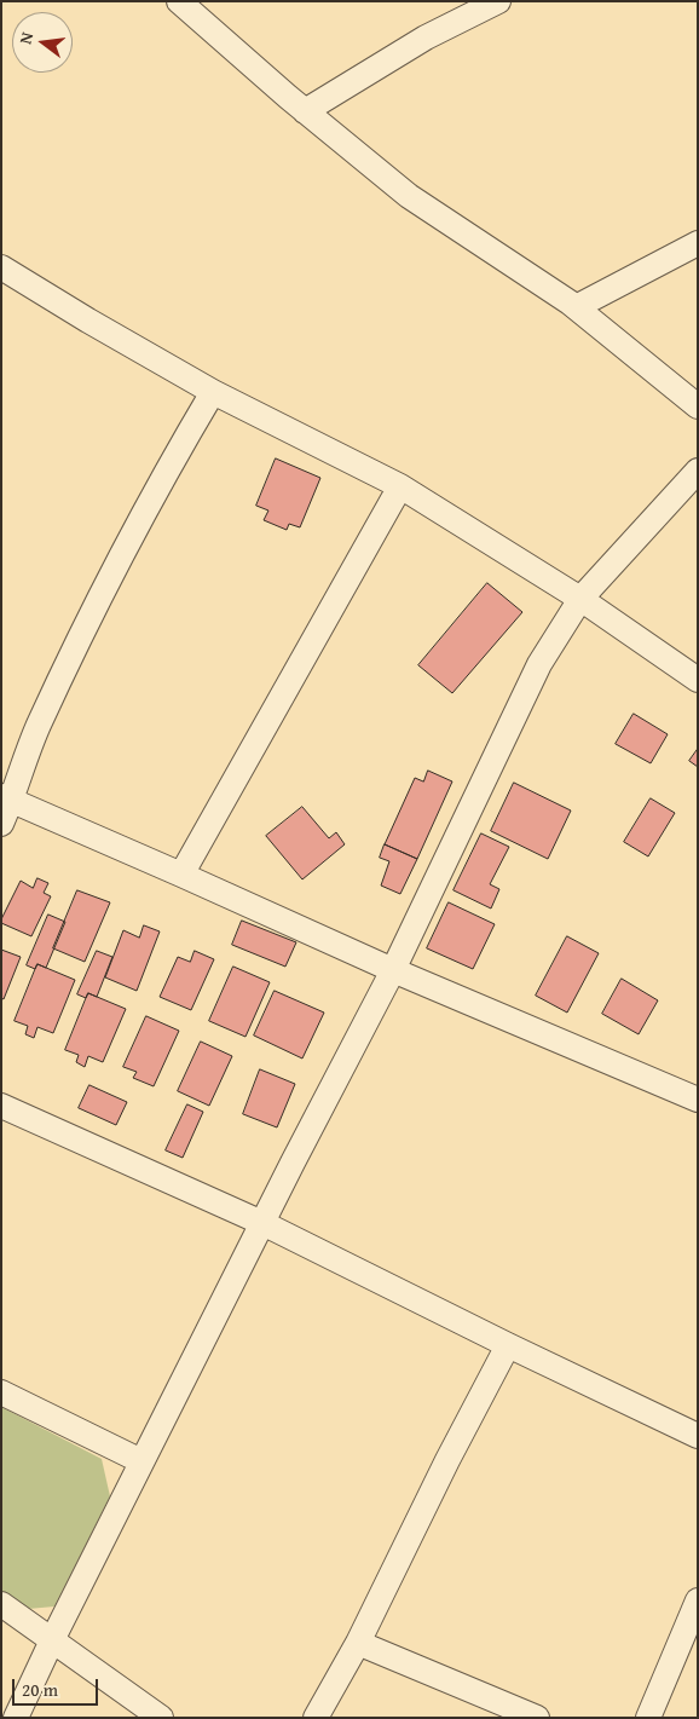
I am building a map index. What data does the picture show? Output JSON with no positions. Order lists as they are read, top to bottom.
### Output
{
  "scale_bar": "20 m",
  "north": "left"
}
